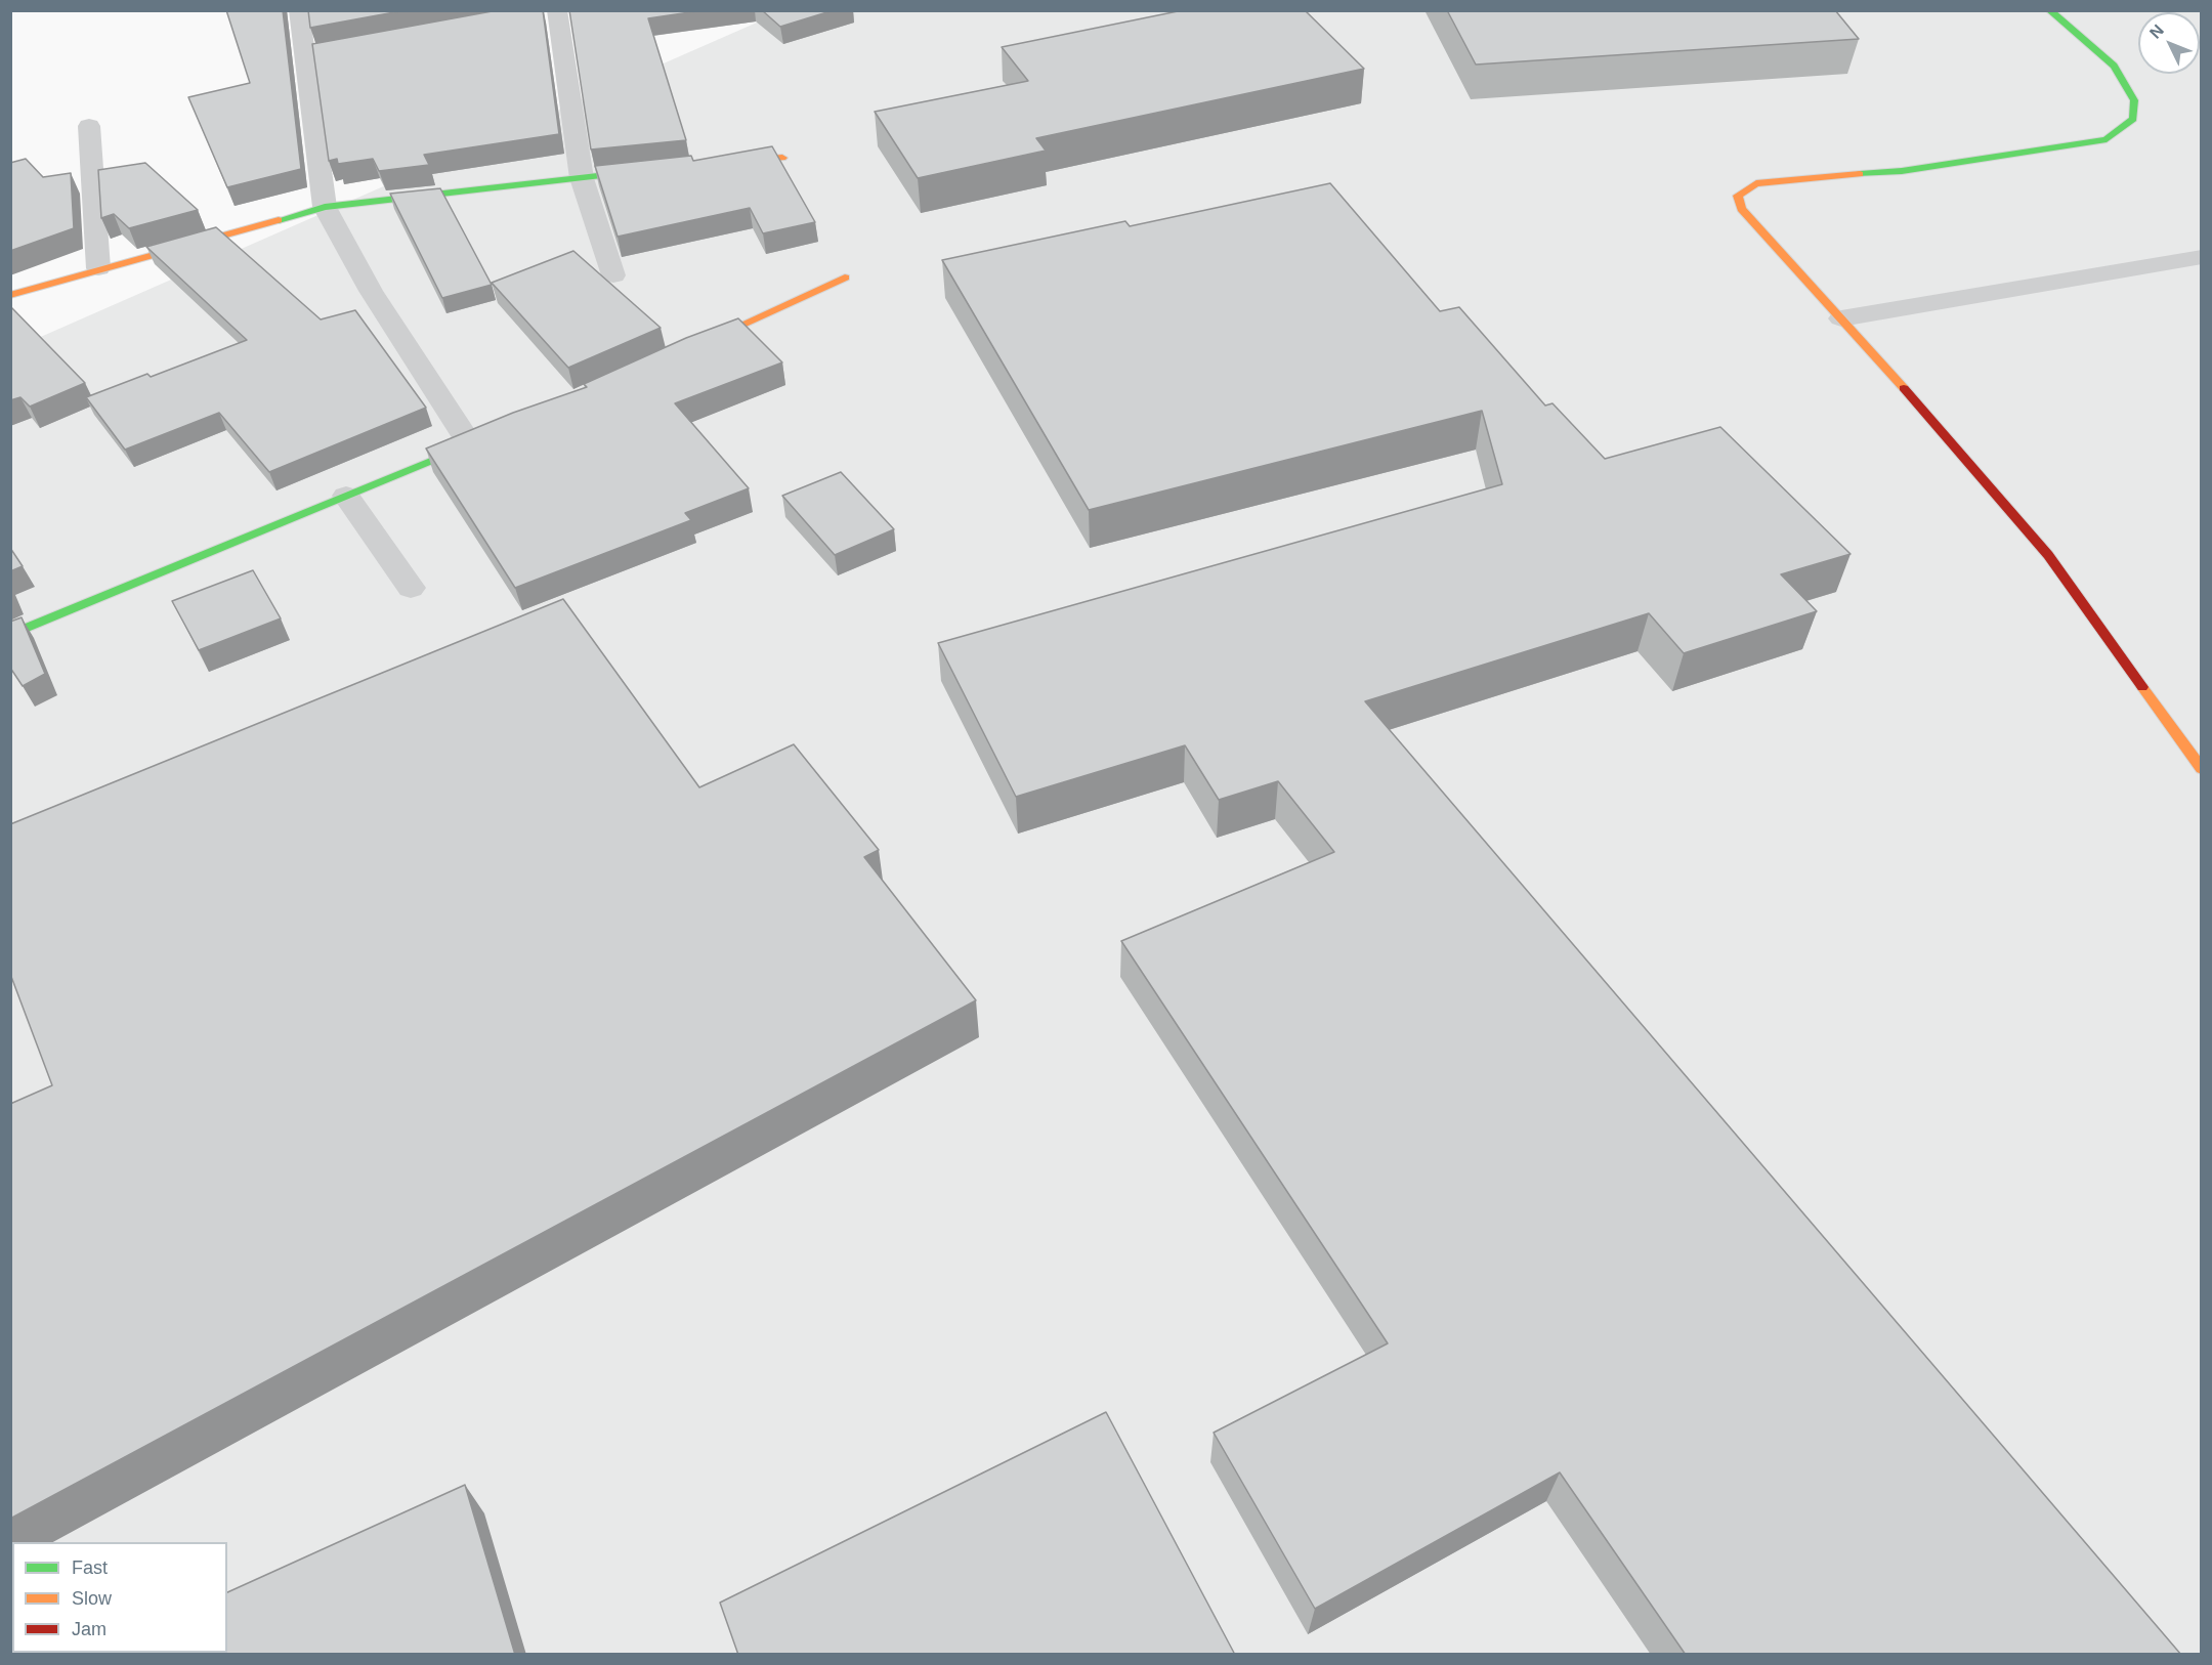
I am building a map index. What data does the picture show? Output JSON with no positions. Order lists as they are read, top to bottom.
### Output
{
  "legend": ["Fast", "Slow", "Jam"],
  "north": "top left"
}
